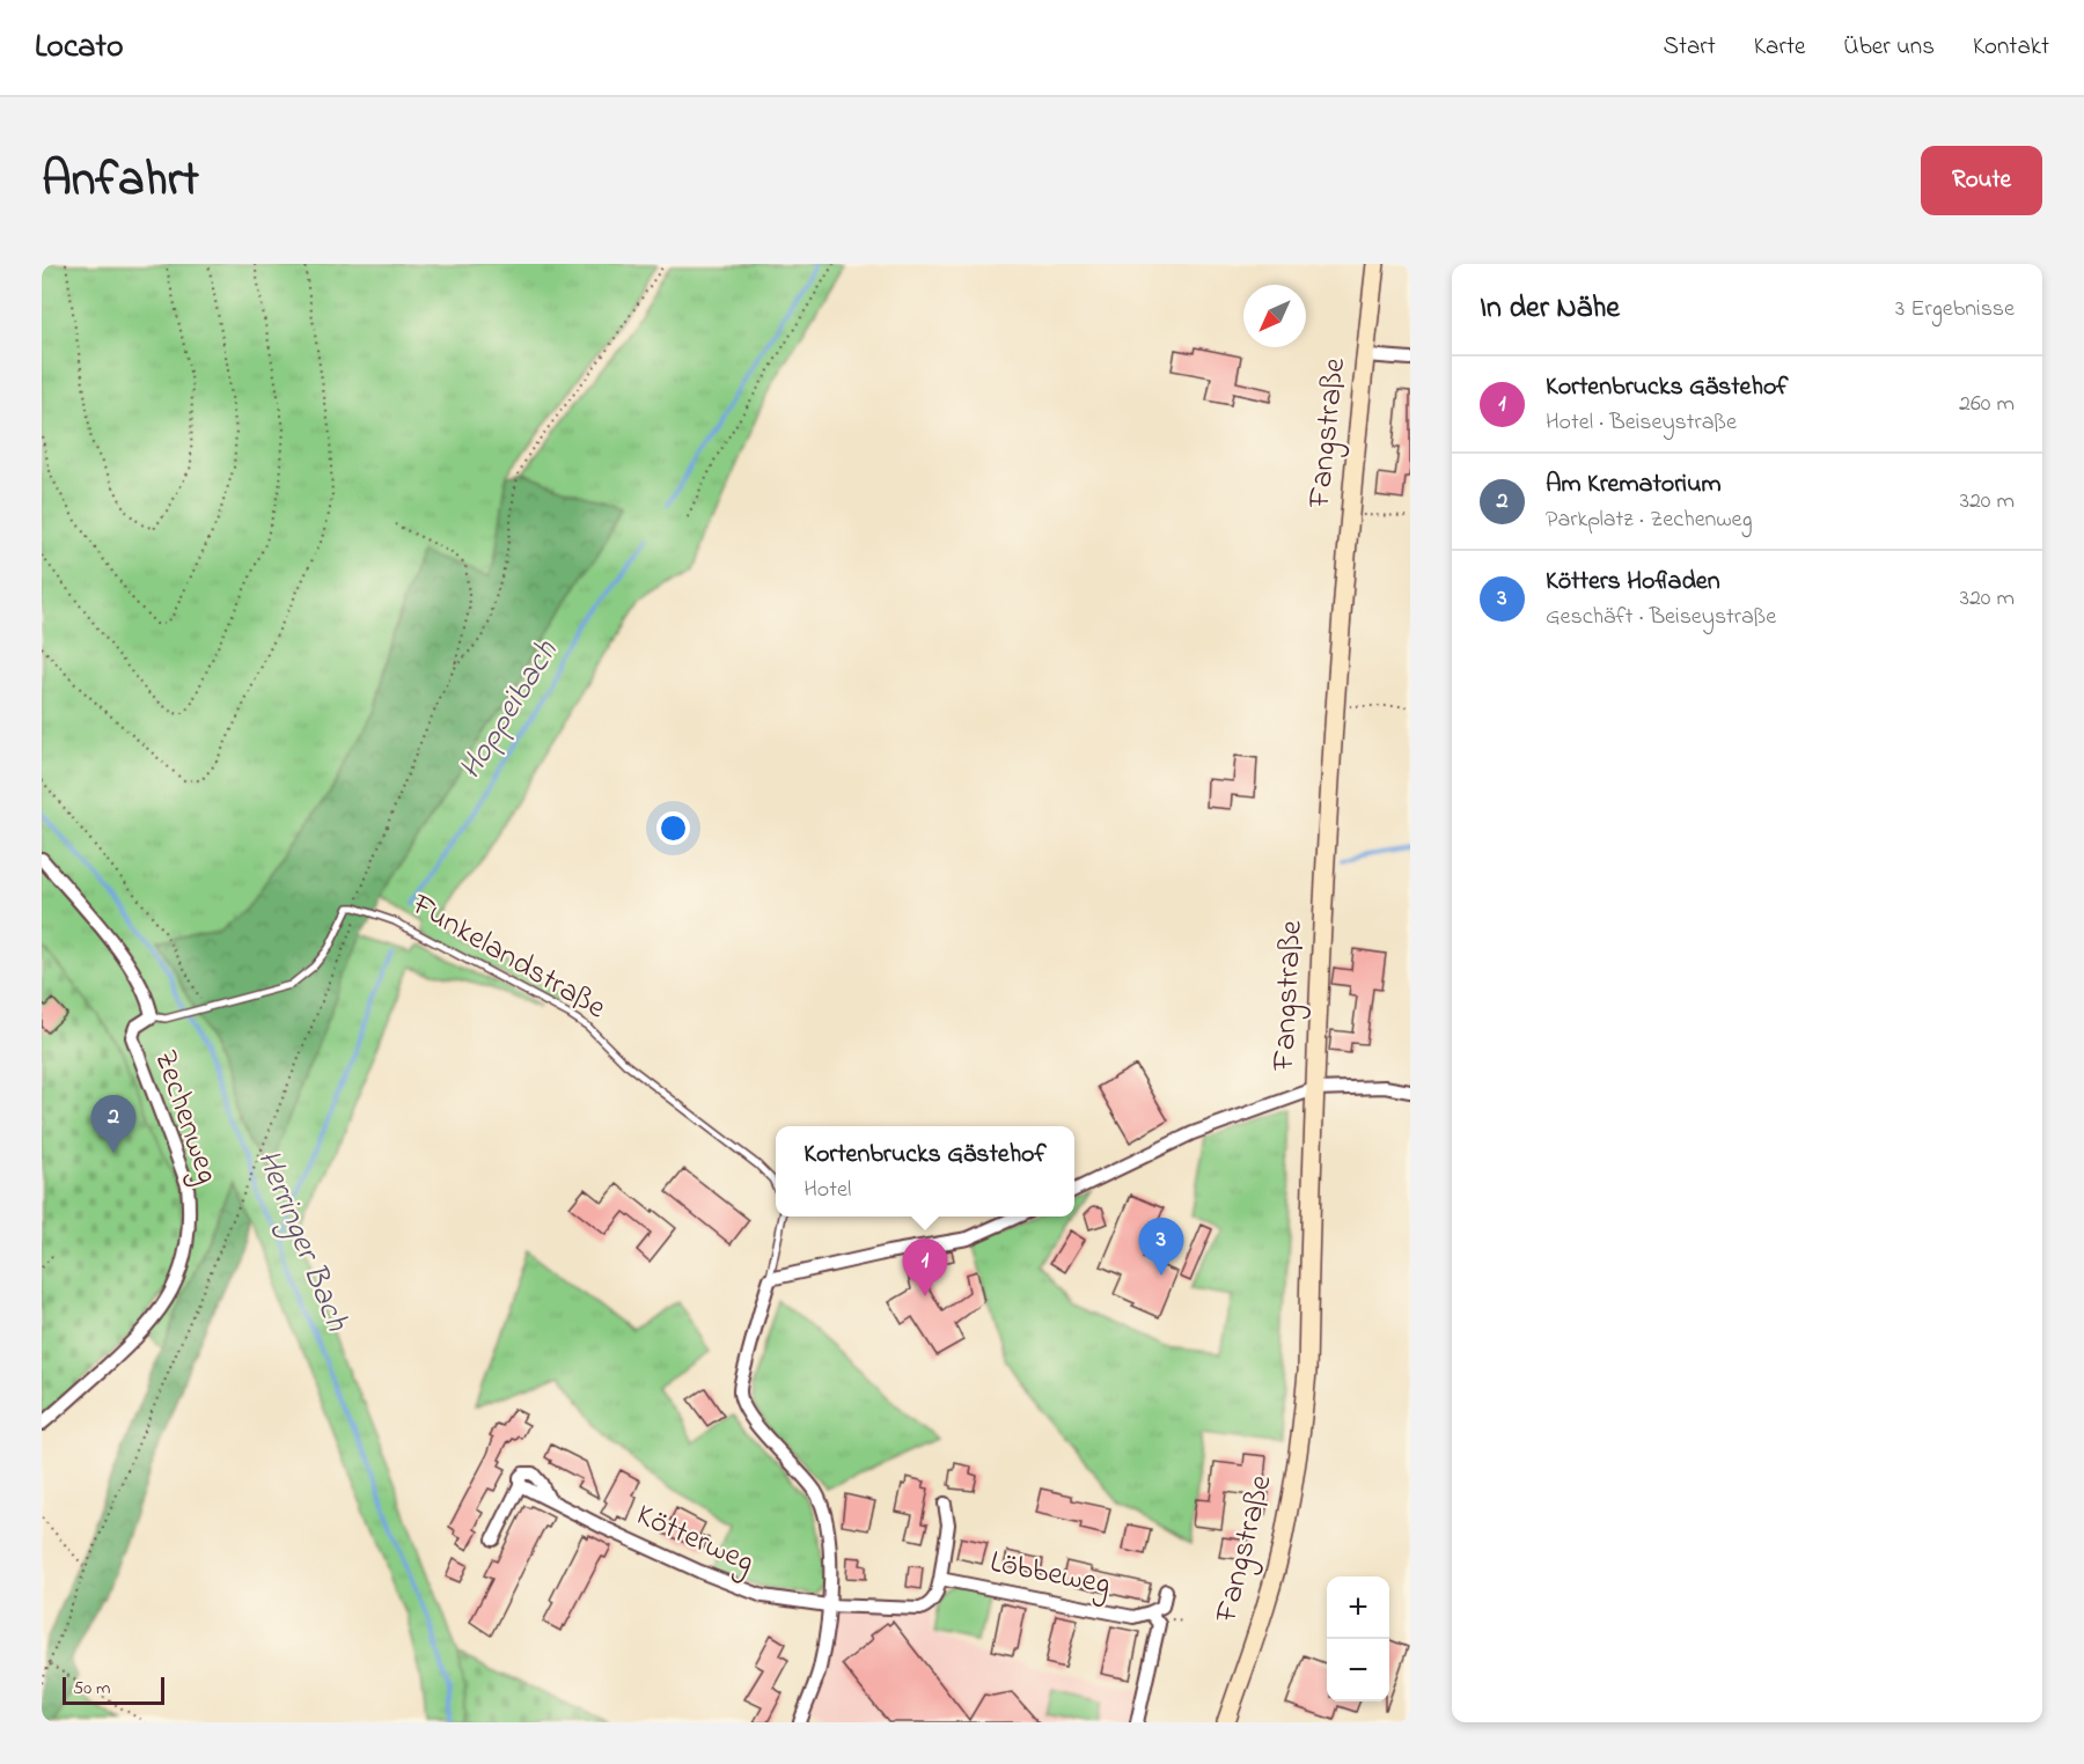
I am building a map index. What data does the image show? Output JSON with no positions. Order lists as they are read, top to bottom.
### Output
{
  "streets": {
    "main road": ["Fangstraße"],
    "street": ["Zechenweg", "Kötterweg", "Löbbeweg"],
    "lane": ["Funkelandstraße"]
  },
  "water": ["Hoppeibach", "Herringer Bach"],
  "scale_bar": "50 m",
  "north": "bottom left",
  "page": {
    "header": "Locato",
    "nav": [
      "Start",
      "Karte",
      "Über uns",
      "Kontakt"
    ],
    "title": "Anfahrt",
    "buttons": "Route",
    "heading": ["In der Nähe", "3 Ergebnisse"],
    "list": [
      {
        "mark": "1",
        "name": "Kortenbrucks Gästehof",
        "note": "Hotel · Beiseystraße",
        "value": "260 m"
      },
      {
        "mark": "2",
        "name": "Am Krematorium",
        "note": "Parkplatz · Zechenweg",
        "value": "320 m"
      },
      {
        "mark": "3",
        "name": "Kötters Hofladen",
        "note": "Geschäft · Beiseystraße",
        "value": "320 m"
      }
    ],
    "pins": ["2", "3", "1"],
    "popup": ["Kortenbrucks Gästehof", "Hotel"],
    "map_buttons": ["+", "−"],
    "scale": "50 m"
  }
}
